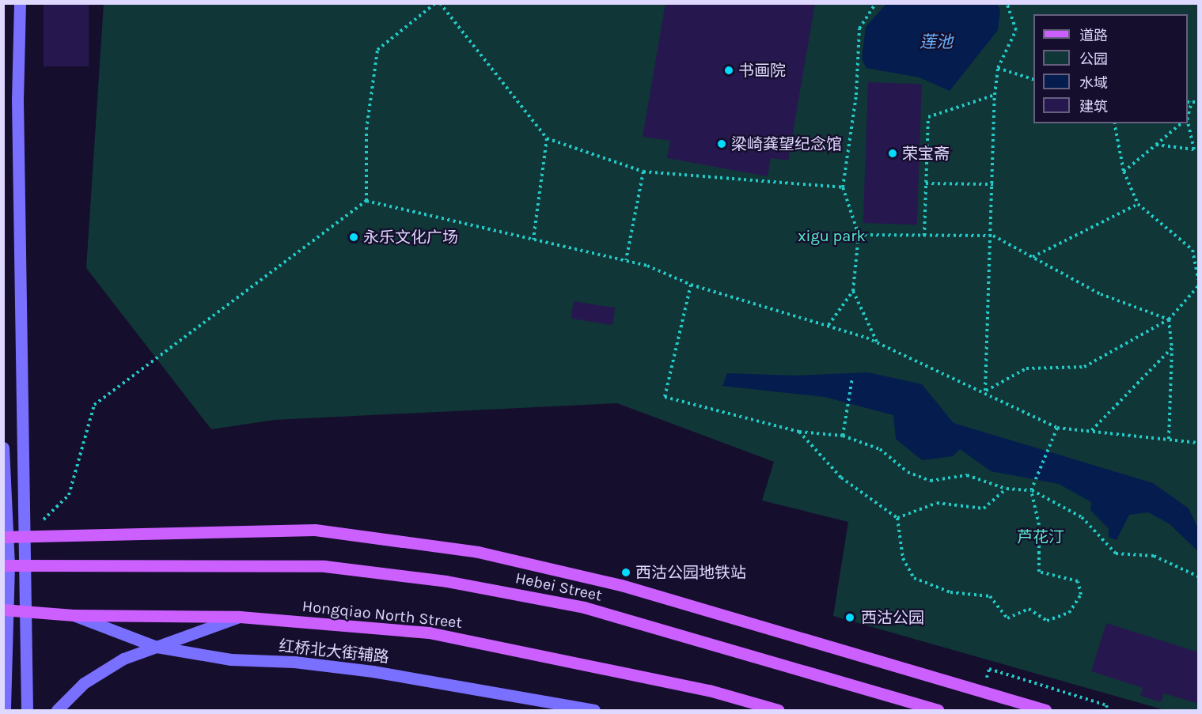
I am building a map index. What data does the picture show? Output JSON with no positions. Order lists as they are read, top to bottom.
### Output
{
  "streets": {
    "main road": ["Hongqiao North Street", "红桥北大街辅路"]
  },
  "crossings": [
    ["Hongqiao North Street", "红桥北大街辅路"]
  ],
  "water": ["莲池"],
  "parks": ["xigu park", "芦花汀"],
  "places": [
    "书画院",
    "梁崎龚望纪念馆",
    "荣宝斋",
    "永乐文化广场",
    "西沽公园地铁站",
    "西沽公园"
  ],
  "legend": [
    "道路",
    "公园",
    "水域",
    "建筑"
  ]
}
